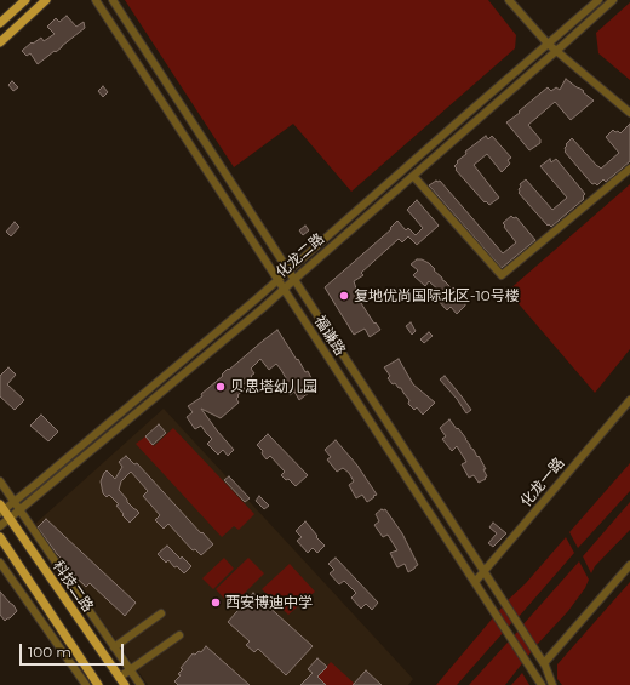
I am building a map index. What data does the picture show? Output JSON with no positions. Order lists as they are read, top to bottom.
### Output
{
  "streets": {
    "main road": ["科技二路"],
    "street": ["化龙二路", "福谦路", "化龙一路"]
  },
  "crossings": [
    ["化龙二路", "福谦路"],
    ["化龙二路", "科技二路"],
    ["福谦路", "化龙一路"]
  ],
  "places": ["复地优尚国际北区-10号楼", "贝思塔幼儿园", "西安博迪中学"],
  "scale_bar": "100 m"
}
